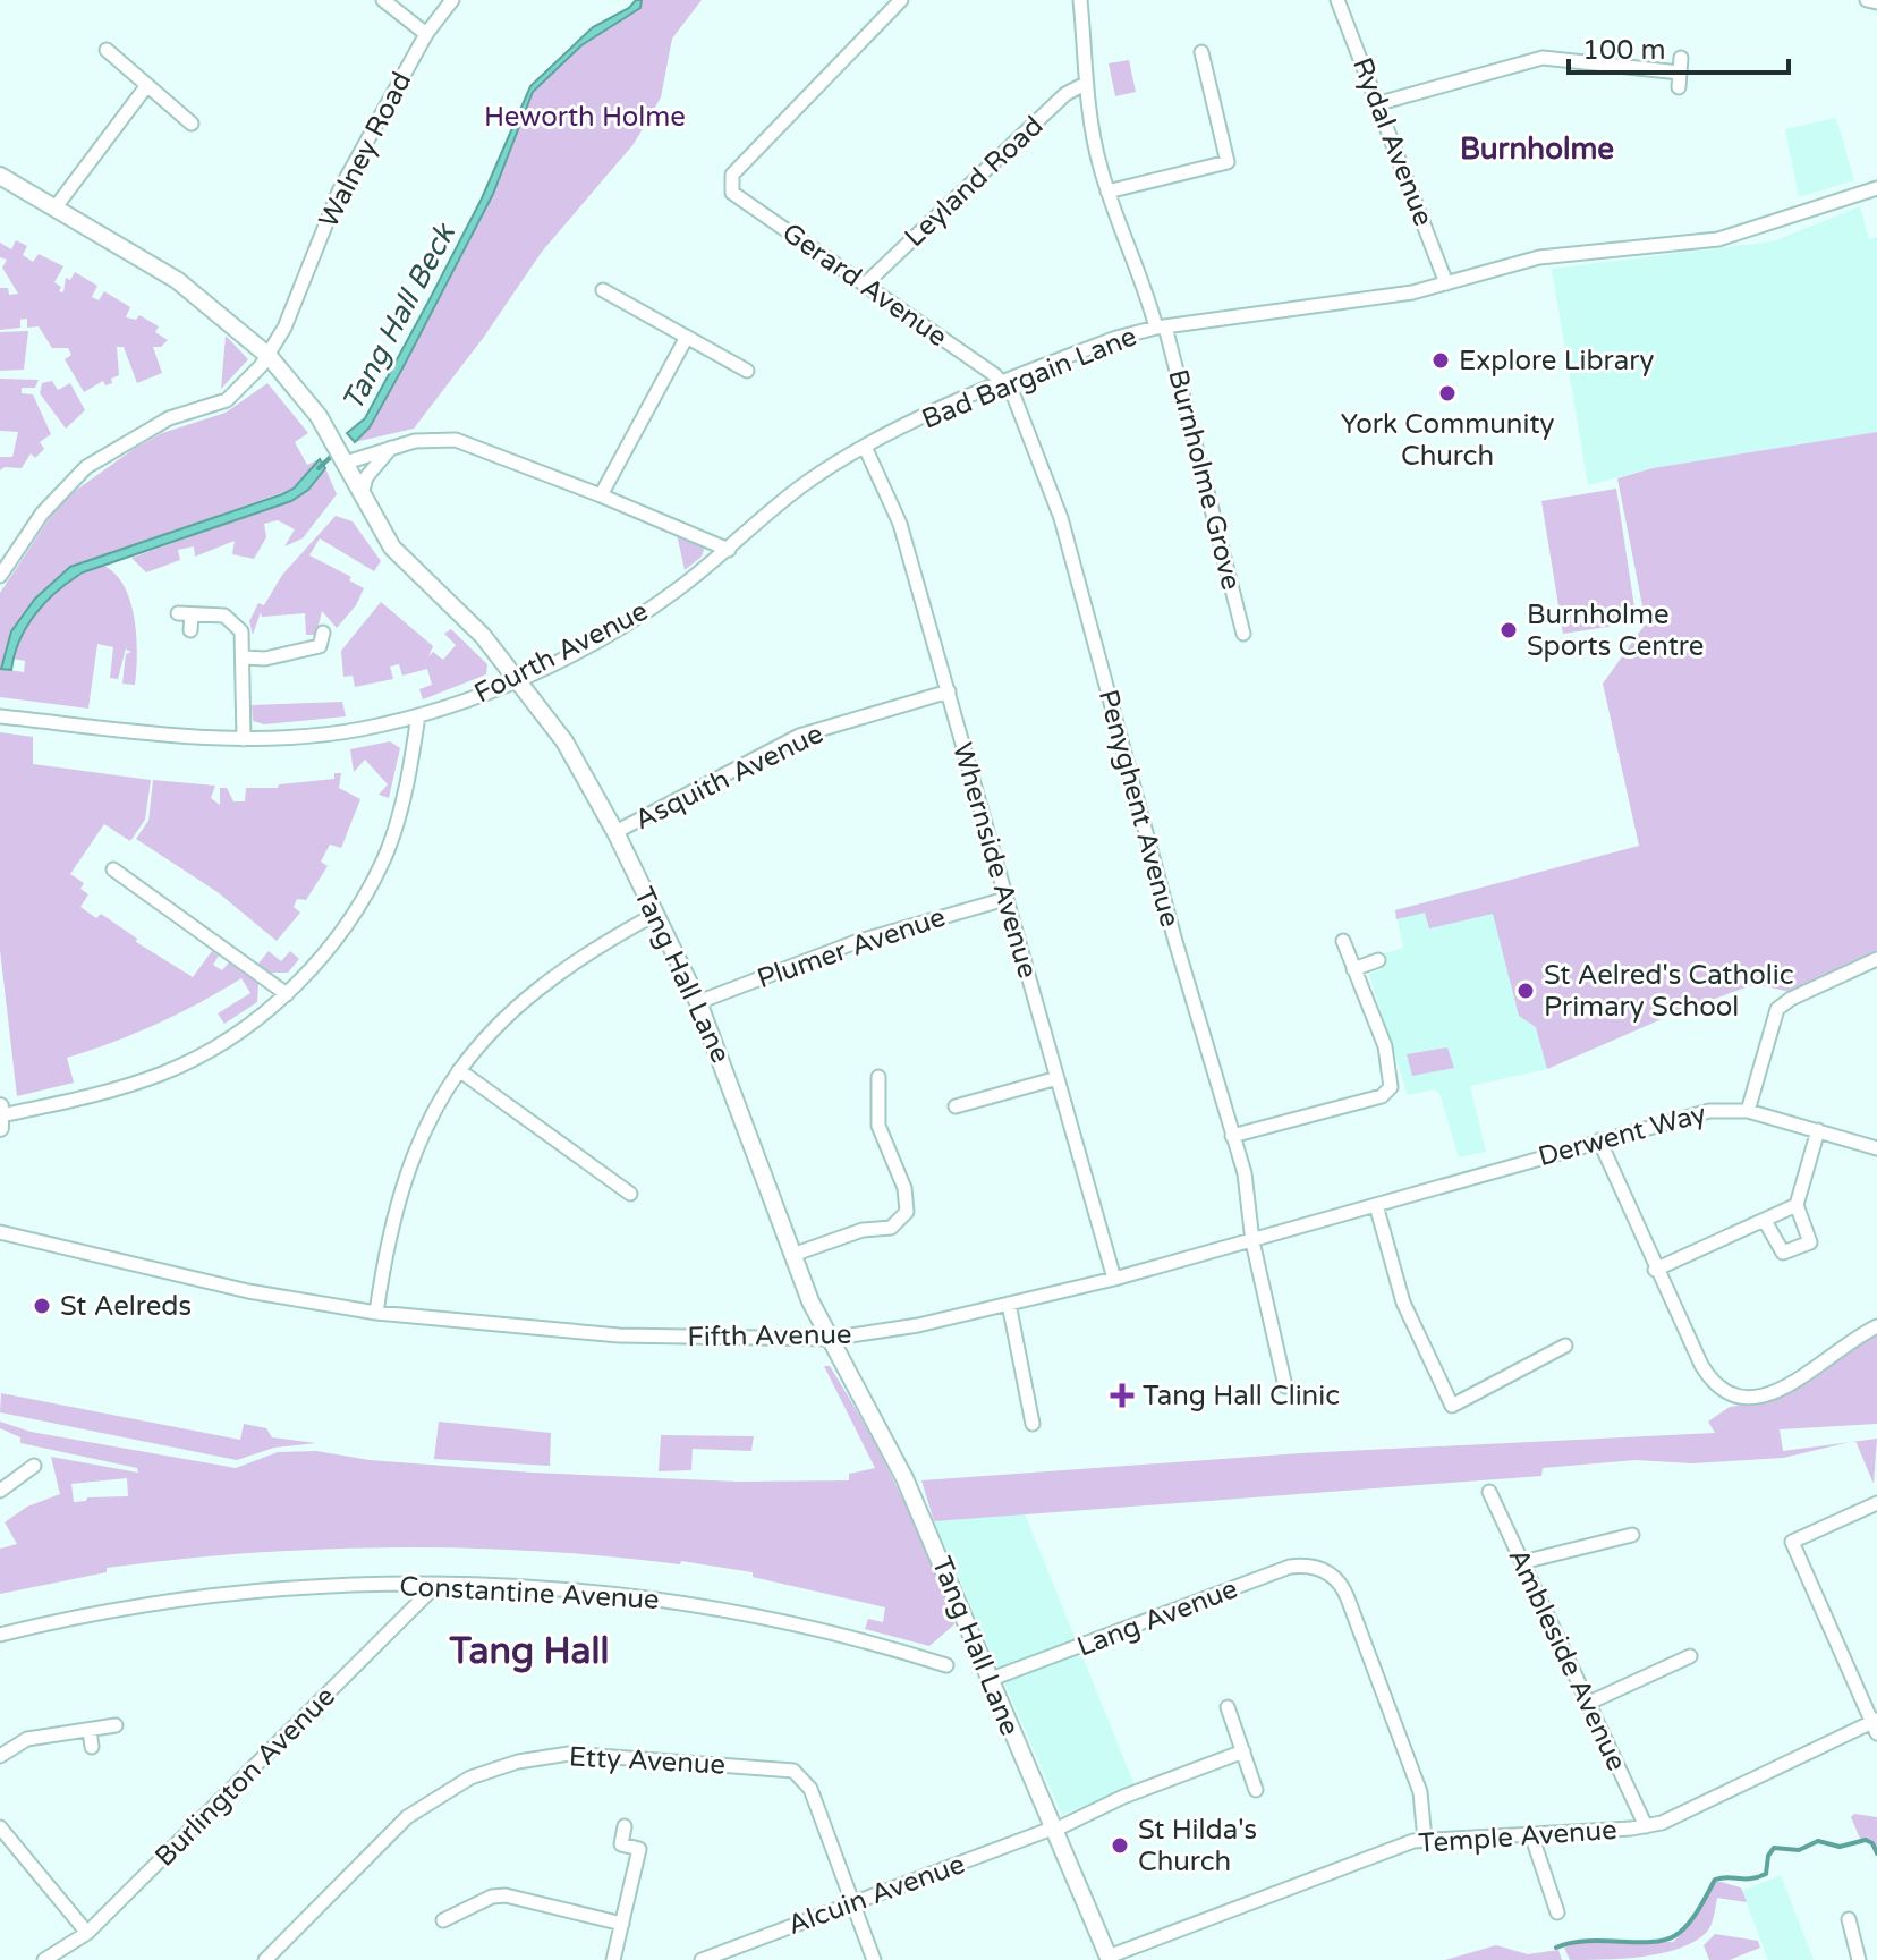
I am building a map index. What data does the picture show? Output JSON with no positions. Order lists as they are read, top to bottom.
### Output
{
  "streets": {
    "street": [
      "Rydal Avenue",
      "Walney Road",
      "Leyland Road",
      "Gerard Avenue",
      "Bad Bargain Lane",
      "Burnholme Grove",
      "Fourth Avenue",
      "Asquith Avenue",
      "Penyghent Avenue",
      "Whernside Avenue",
      "Plumer Avenue",
      "Tang Hall Lane",
      "Derwent Way",
      "Fifth Avenue",
      "Constantine Avenue",
      "Lang Avenue",
      "Ambleside Avenue",
      "Etty Avenue",
      "Burlington Avenue",
      "Temple Avenue",
      "Alcuin Avenue"
    ]
  },
  "crossings": [
    ["Rydal Avenue", "Bad Bargain Lane"],
    ["Walney Road", "Tang Hall Lane"],
    ["Leyland Road", "Gerard Avenue"],
    ["Leyland Road", "Burnholme Grove"],
    ["Gerard Avenue", "Bad Bargain Lane"],
    ["Gerard Avenue", "Penyghent Avenue"],
    ["Bad Bargain Lane", "Burnholme Grove"],
    ["Bad Bargain Lane", "Fourth Avenue"],
    ["Bad Bargain Lane", "Penyghent Avenue"],
    ["Bad Bargain Lane", "Whernside Avenue"],
    ["Fourth Avenue", "Tang Hall Lane"],
    ["Asquith Avenue", "Whernside Avenue"],
    ["Asquith Avenue", "Tang Hall Lane"],
    ["Penyghent Avenue", "Fifth Avenue"],
    ["Whernside Avenue", "Plumer Avenue"],
    ["Whernside Avenue", "Fifth Avenue"],
    ["Plumer Avenue", "Tang Hall Lane"],
    ["Tang Hall Lane", "Fifth Avenue"],
    ["Tang Hall Lane", "Lang Avenue"],
    ["Tang Hall Lane", "Temple Avenue"],
    ["Tang Hall Lane", "Alcuin Avenue"],
    ["Derwent Way", "Fifth Avenue"],
    ["Constantine Avenue", "Burlington Avenue"],
    ["Lang Avenue", "Temple Avenue"],
    ["Ambleside Avenue", "Temple Avenue"],
    ["Etty Avenue", "Alcuin Avenue"]
  ],
  "districts": ["Burnholme", "Tang Hall"],
  "water": ["Tang Hall Beck"],
  "parks": ["Heworth Holme"],
  "places": {
    "other": [
      "Explore Library",
      "York Community Church",
      "Burnholme Sports Centre",
      "St Aelred's Catholic Primary School",
      "St Aelreds",
      "St Hilda's Church"
    ],
    "health": ["Tang Hall Clinic"]
  },
  "scale_bar": "100 m"
}
